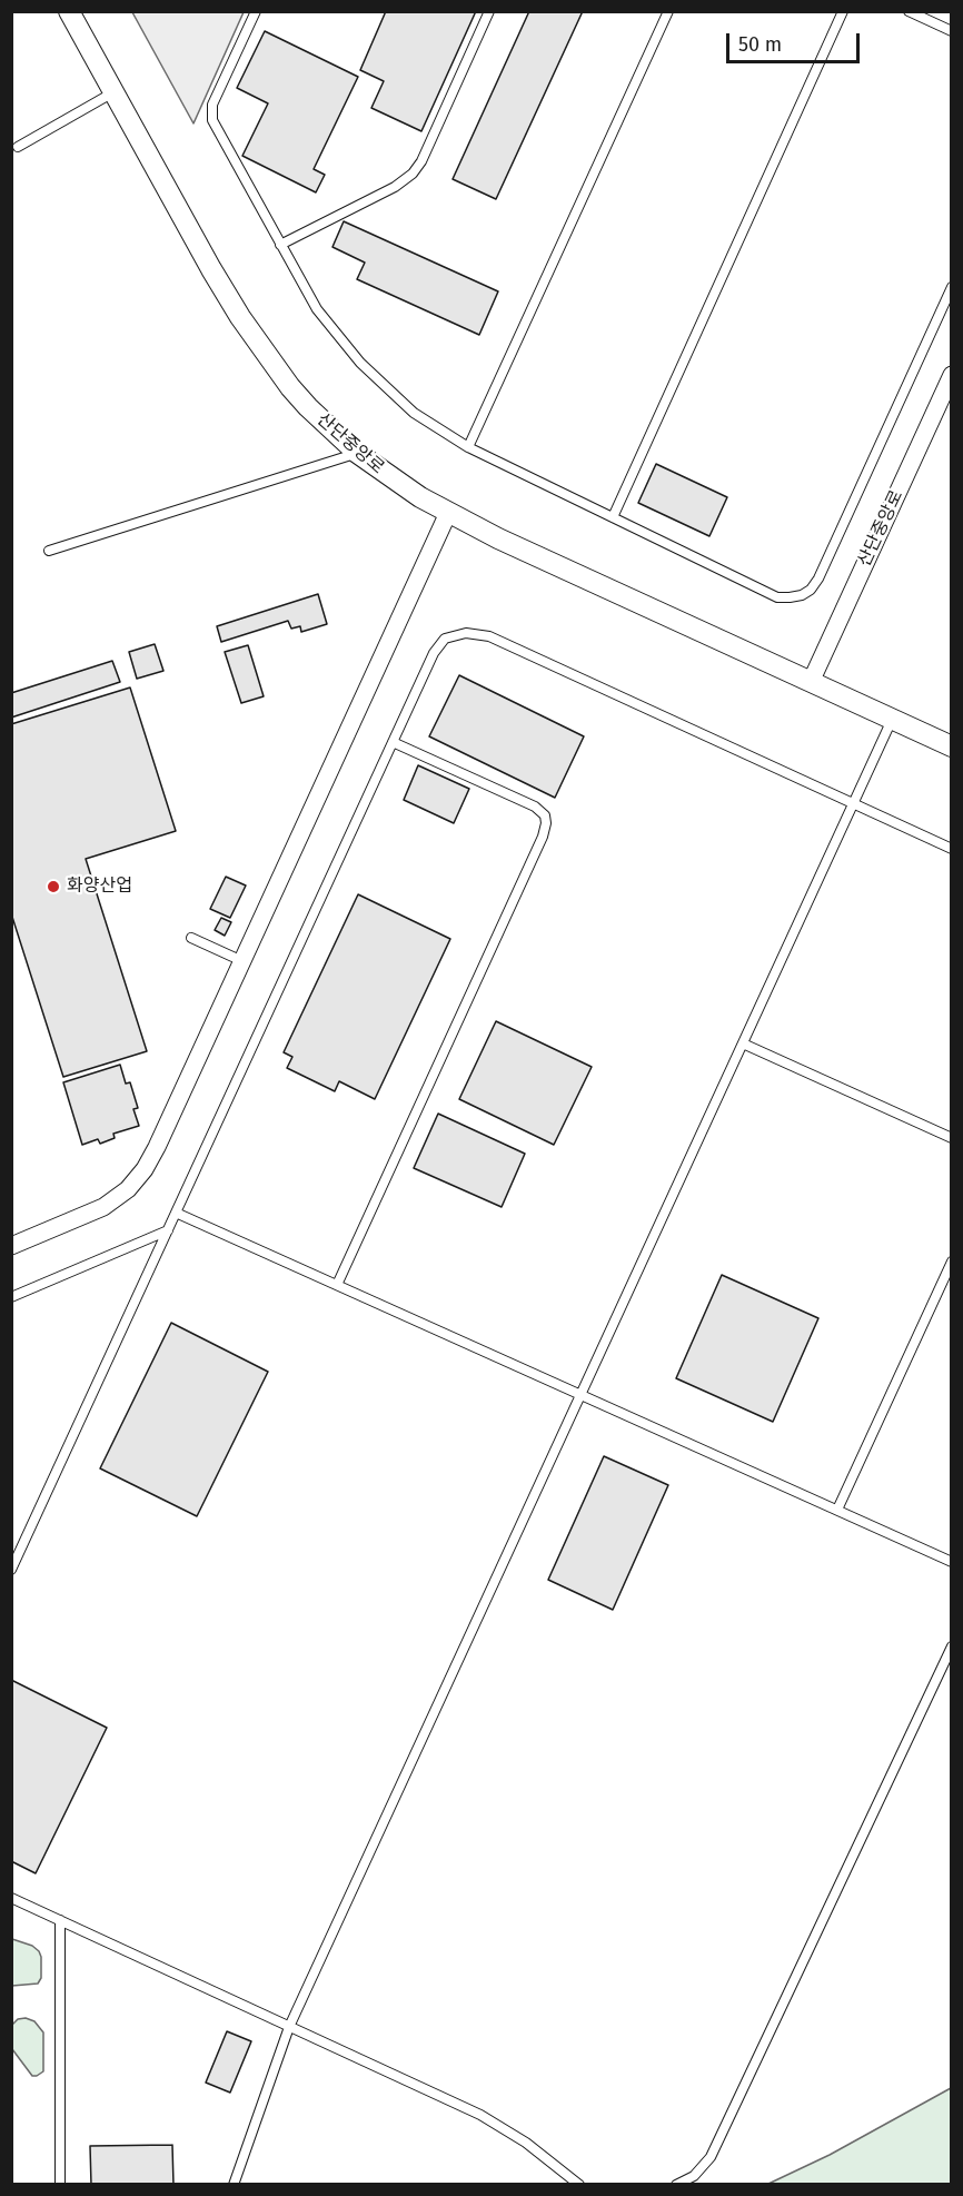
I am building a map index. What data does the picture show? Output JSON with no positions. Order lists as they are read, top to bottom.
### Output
{
  "streets": {
    "street": ["산단중앙로"]
  },
  "places": ["화양산업"],
  "scale_bar": "50 m"
}
